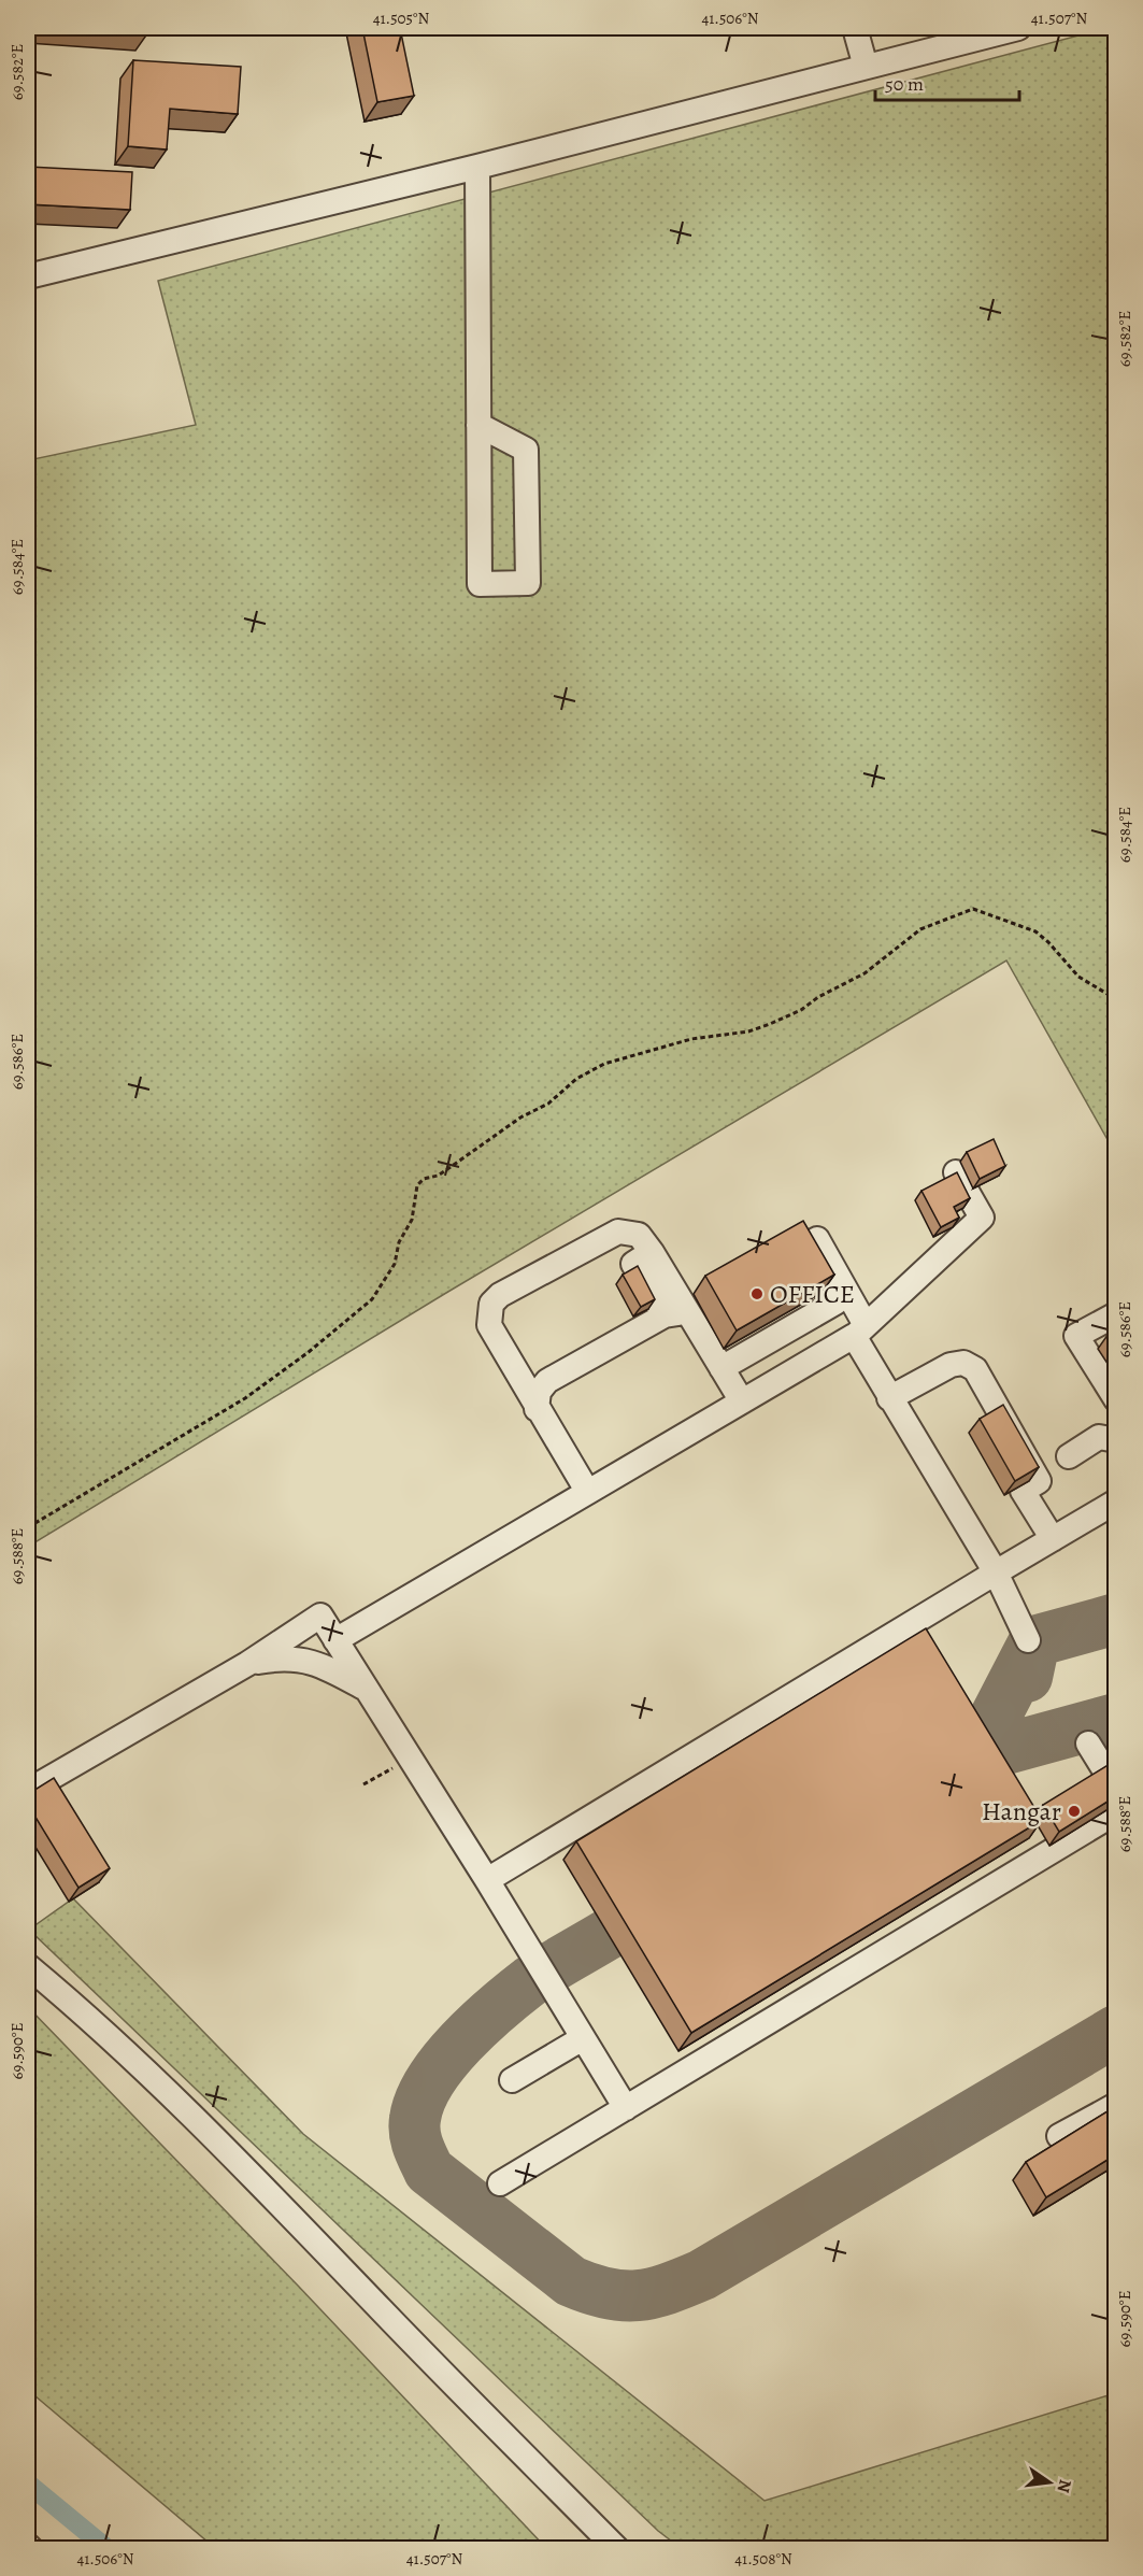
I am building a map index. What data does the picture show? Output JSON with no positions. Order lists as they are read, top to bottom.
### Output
{
  "places": ["OFFICE", "Hangar"],
  "scale_bar": "50 m",
  "north": "right",
  "coordinates": [
    "41.505°N",
    "41.506°N",
    "41.507°N",
    "69.582°E",
    "69.584°E",
    "69.586°E",
    "69.588°E",
    "69.590°E",
    "41.508°N"
  ]
}
